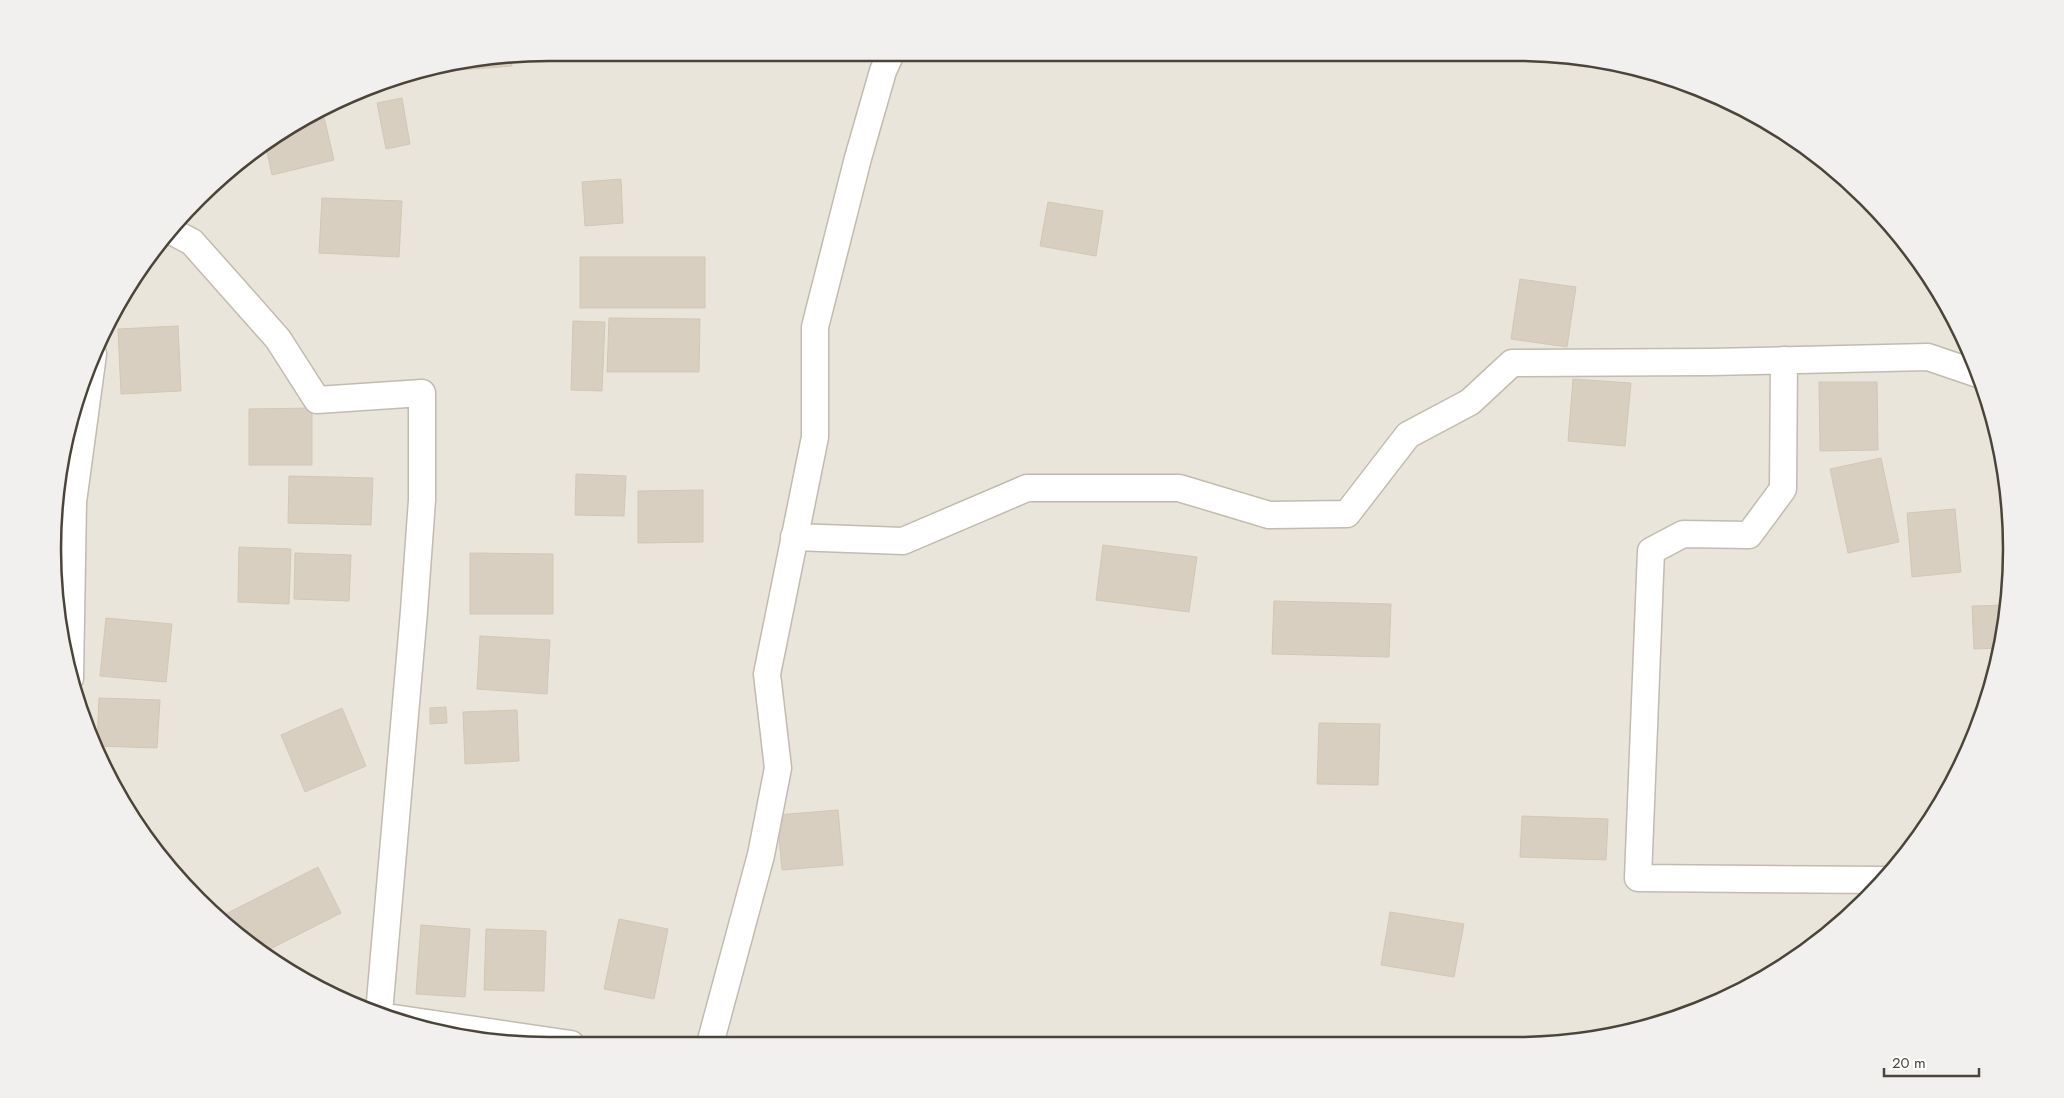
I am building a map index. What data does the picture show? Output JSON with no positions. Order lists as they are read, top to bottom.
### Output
{
  "scale_bar": "20 m"
}
